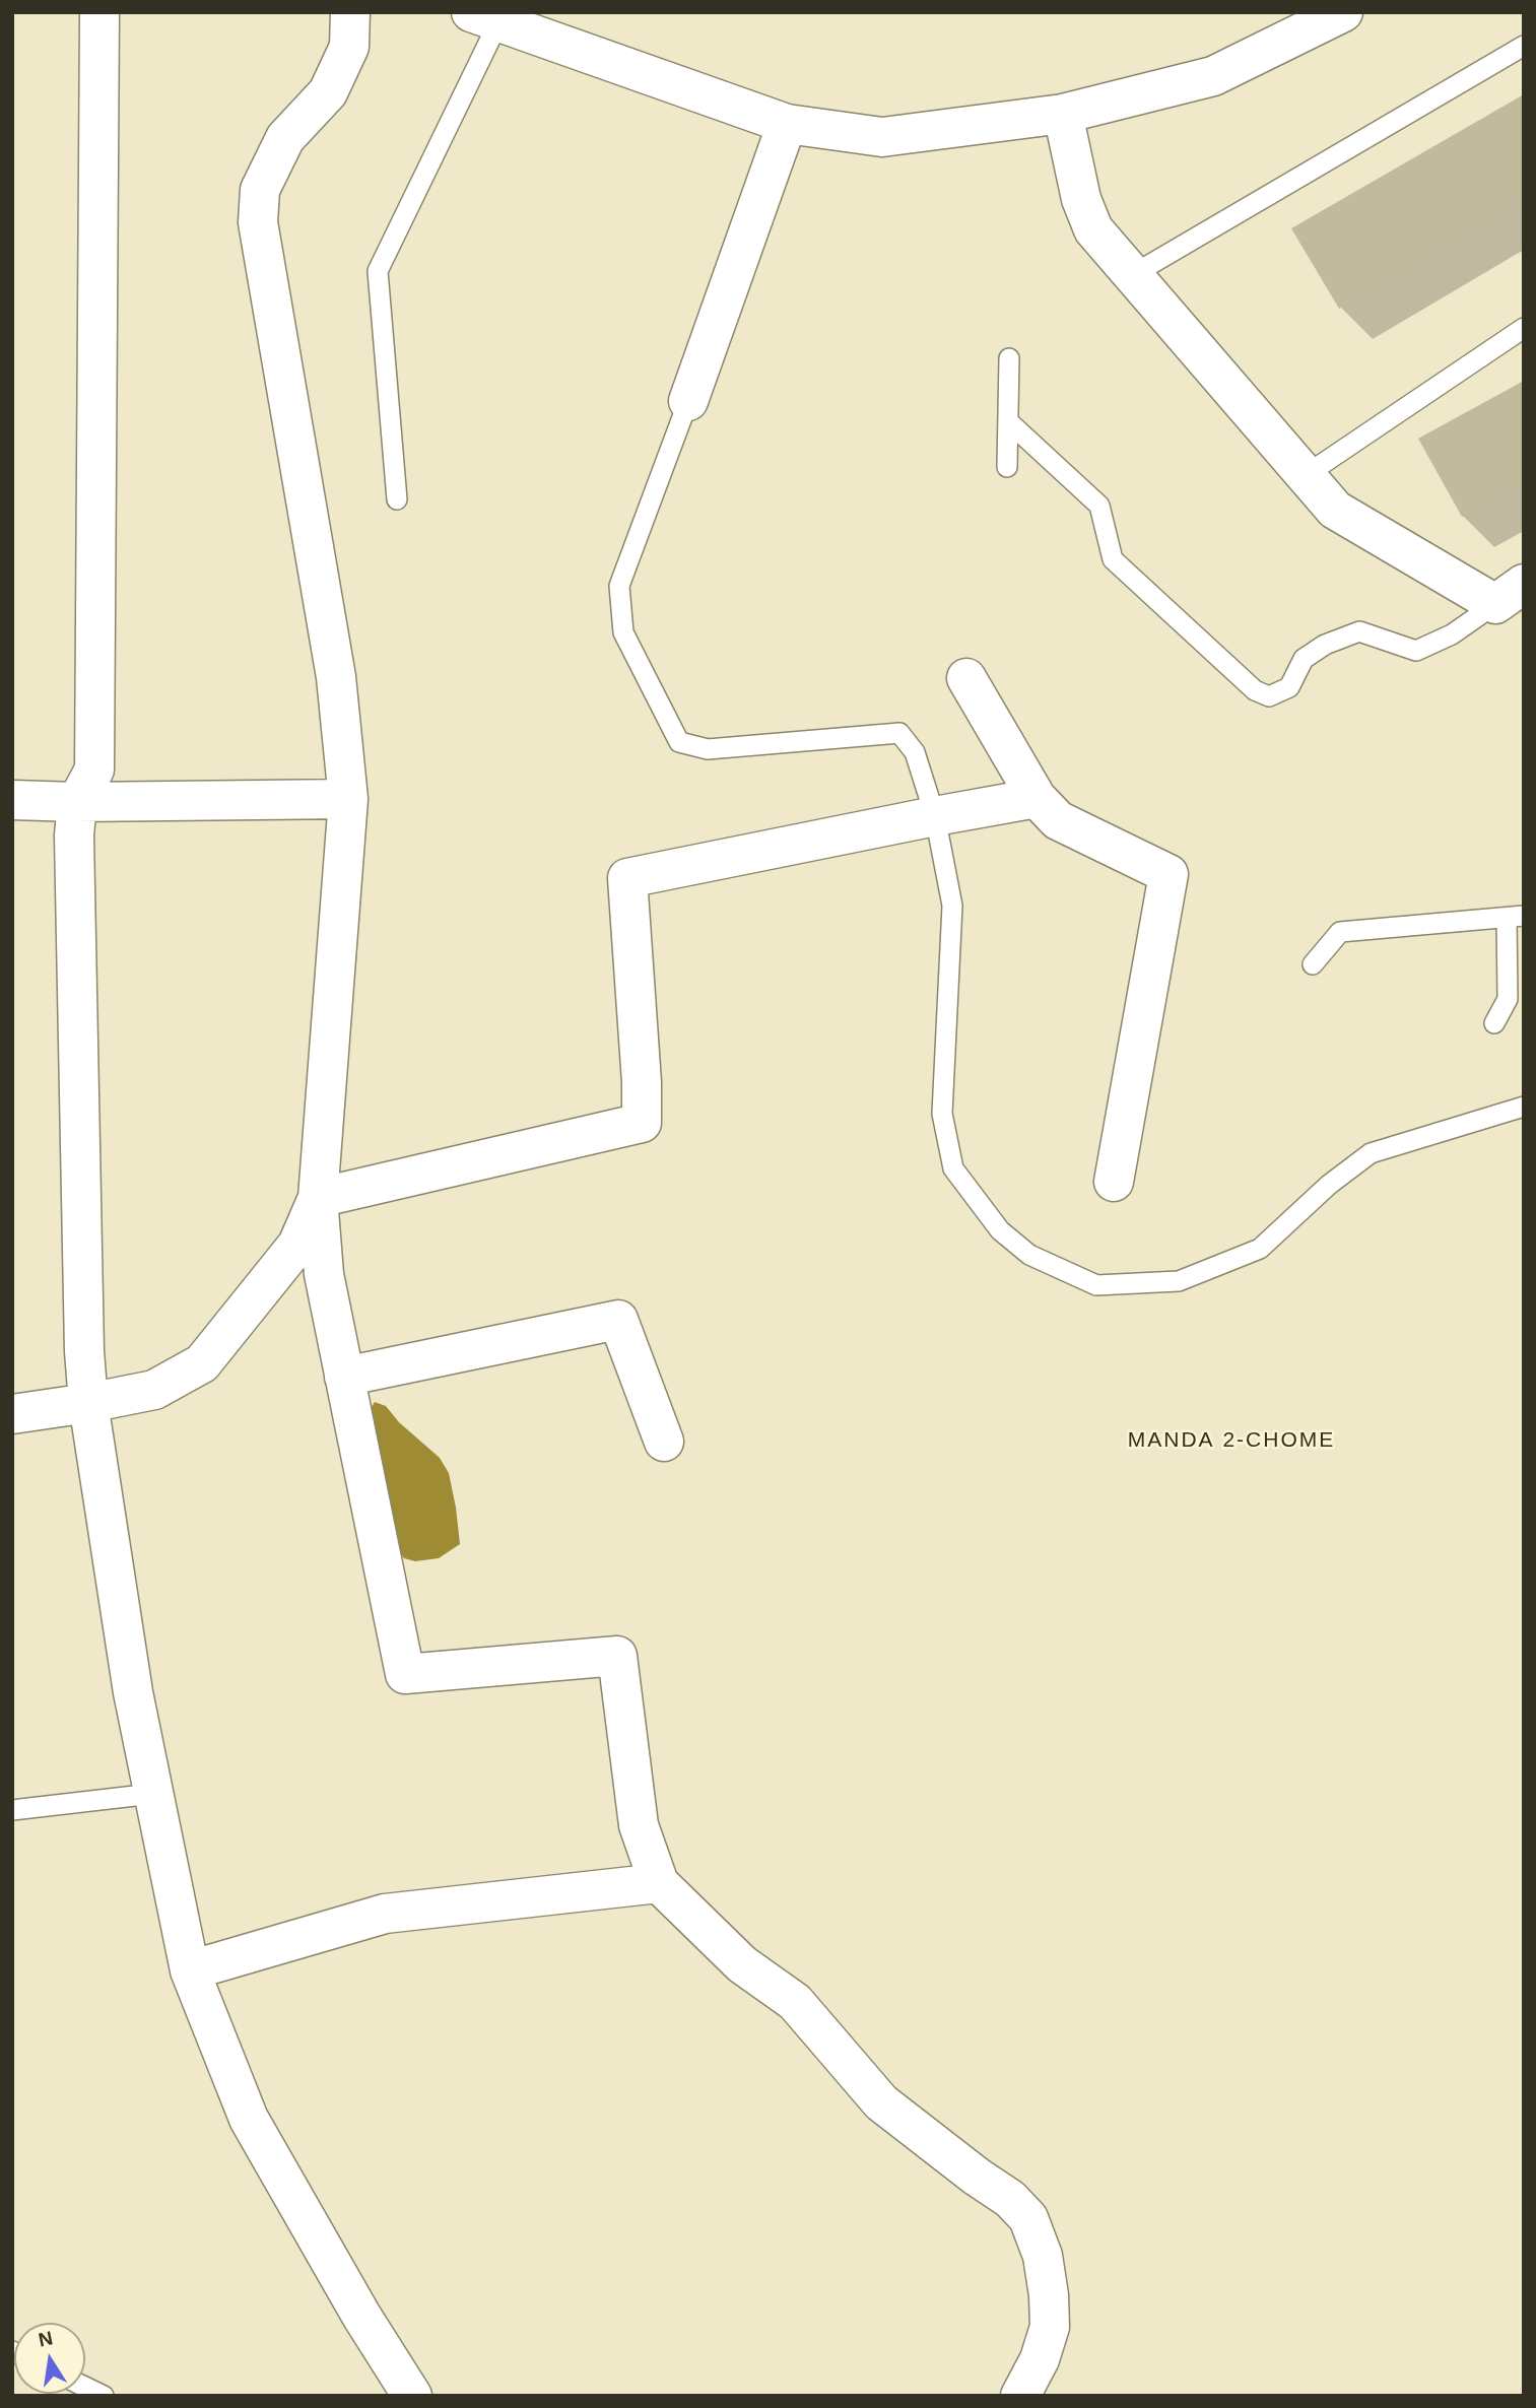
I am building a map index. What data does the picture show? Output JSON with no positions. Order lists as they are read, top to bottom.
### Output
{
  "districts": ["MANDA 2-CHOME"],
  "north": "top"
}
